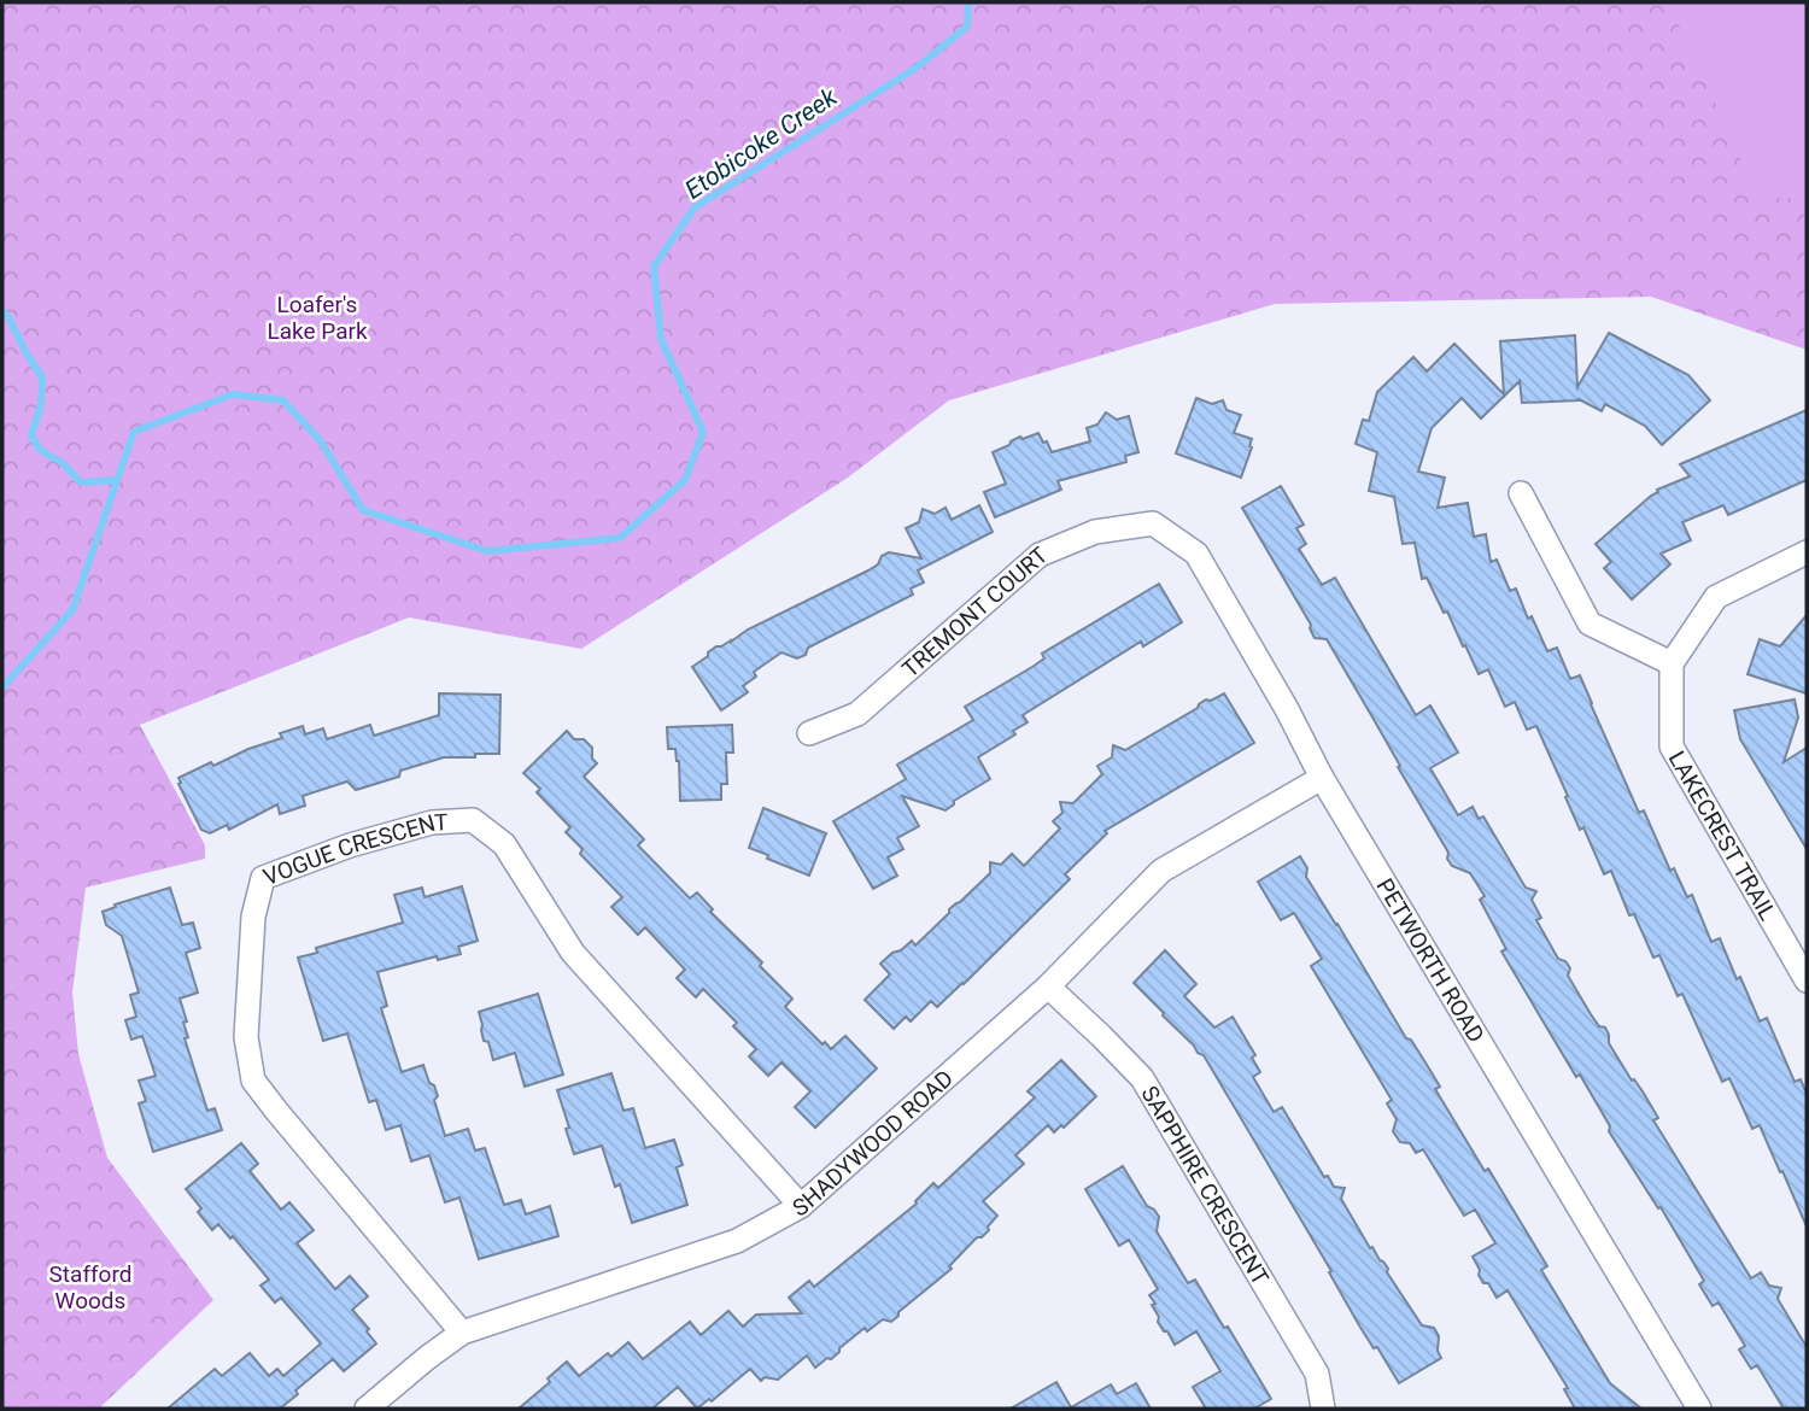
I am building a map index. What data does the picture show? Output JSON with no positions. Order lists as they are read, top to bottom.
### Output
{
  "streets": {
    "street": [
      "TREMONT COURT",
      "LAKECREST TRAIL",
      "VOGUE CRESCENT",
      "PETWORTH ROAD",
      "SHADYWOOD ROAD",
      "SAPPHIRE CRESCENT"
    ]
  },
  "crossings": [
    ["TREMONT COURT", "PETWORTH ROAD"],
    ["VOGUE CRESCENT", "SHADYWOOD ROAD"],
    ["PETWORTH ROAD", "SHADYWOOD ROAD"],
    ["SHADYWOOD ROAD", "SAPPHIRE CRESCENT"]
  ],
  "water": ["Etobicoke Creek"],
  "parks": ["Loafer's Lake Park", "Stafford Woods"]
}
